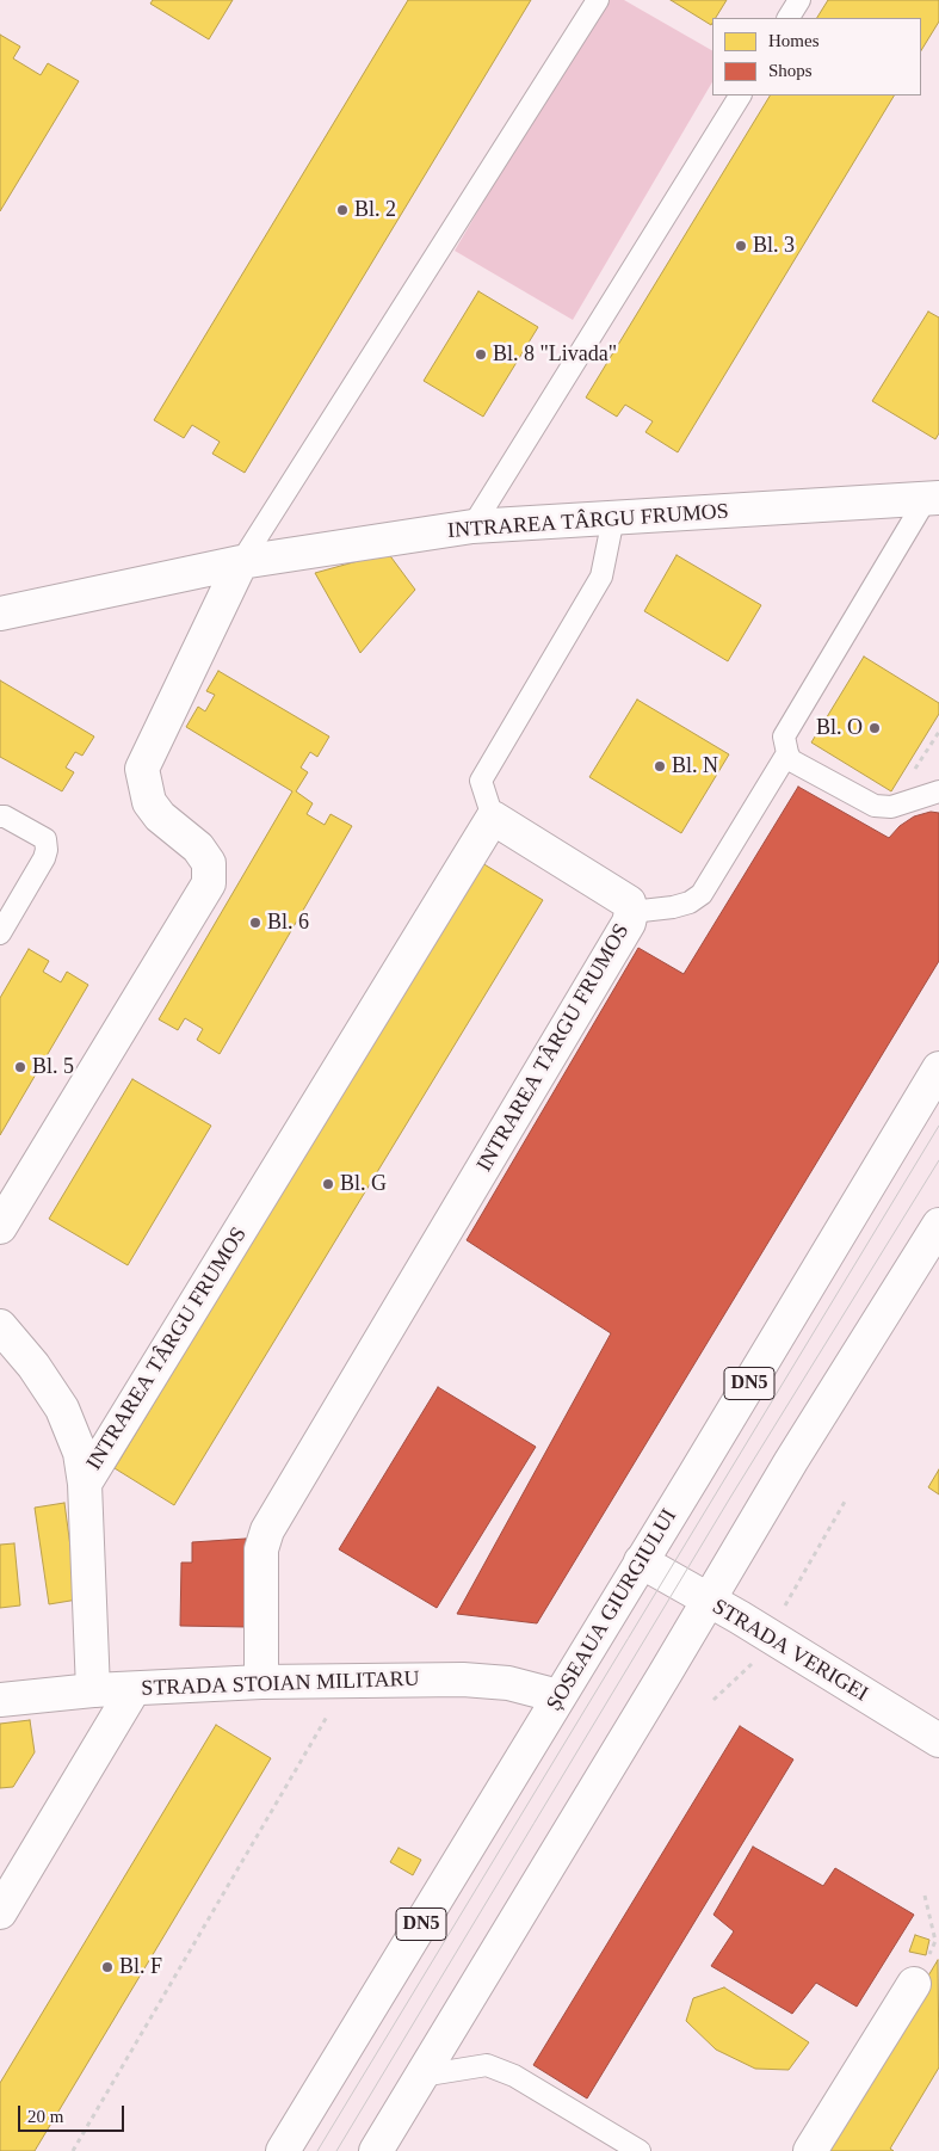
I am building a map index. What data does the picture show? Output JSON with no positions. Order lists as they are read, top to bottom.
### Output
{
  "streets": {
    "street": [
      "INTRAREA TÂRGU FRUMOS",
      "DN5",
      "ȘOSEAUA GIURGIULUI",
      "STRADA VERIGEI",
      "STRADA STOIAN MILITARU"
    ]
  },
  "crossings": [
    ["INTRAREA TÂRGU FRUMOS", "STRADA STOIAN MILITARU"],
    ["ȘOSEAUA GIURGIULUI", "STRADA VERIGEI"],
    ["ȘOSEAUA GIURGIULUI", "STRADA STOIAN MILITARU"]
  ],
  "places": [
    "Bl. 2",
    "Bl. 3",
    "Bl. 8 \"Livada\"",
    "Bl. O",
    "Bl. N",
    "Bl. 6",
    "Bl. 5",
    "Bl. G",
    "Bl. F"
  ],
  "legend": ["Homes", "Shops"],
  "scale_bar": "20 m"
}
